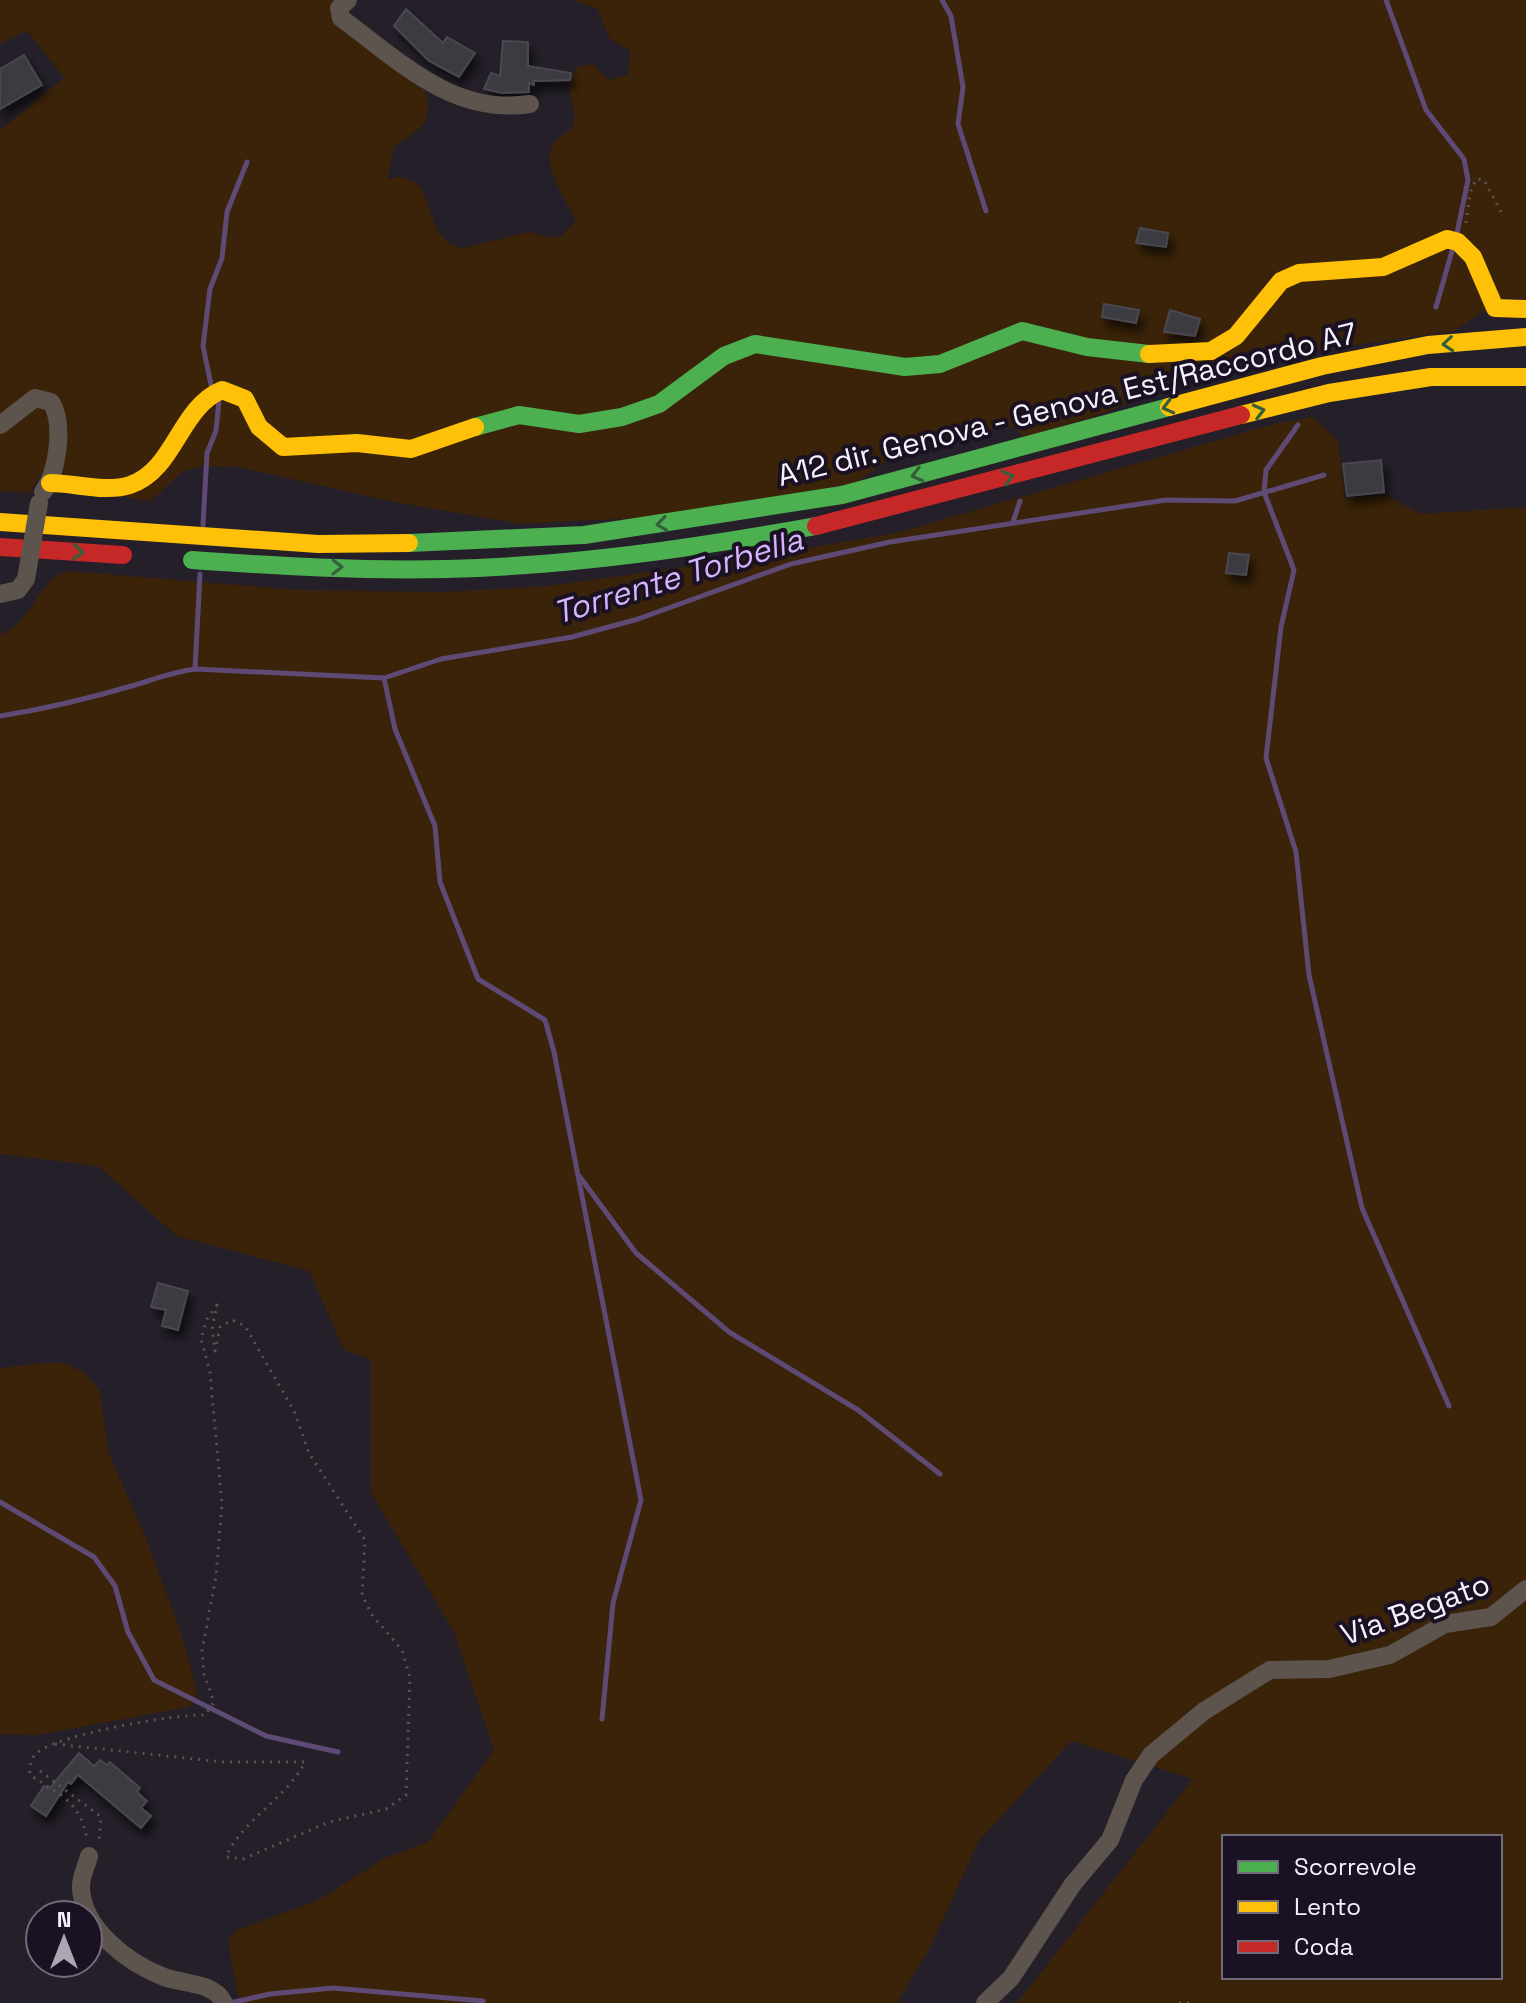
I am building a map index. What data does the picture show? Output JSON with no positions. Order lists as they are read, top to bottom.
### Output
{
  "streets": {
    "main road": ["A12 dir. Genova - Genova Est/Raccordo A7"],
    "street": ["Via Begato"]
  },
  "water": ["Torrente Torbella"],
  "legend": ["Scorrevole", "Lento", "Coda"],
  "north": "top"
}
